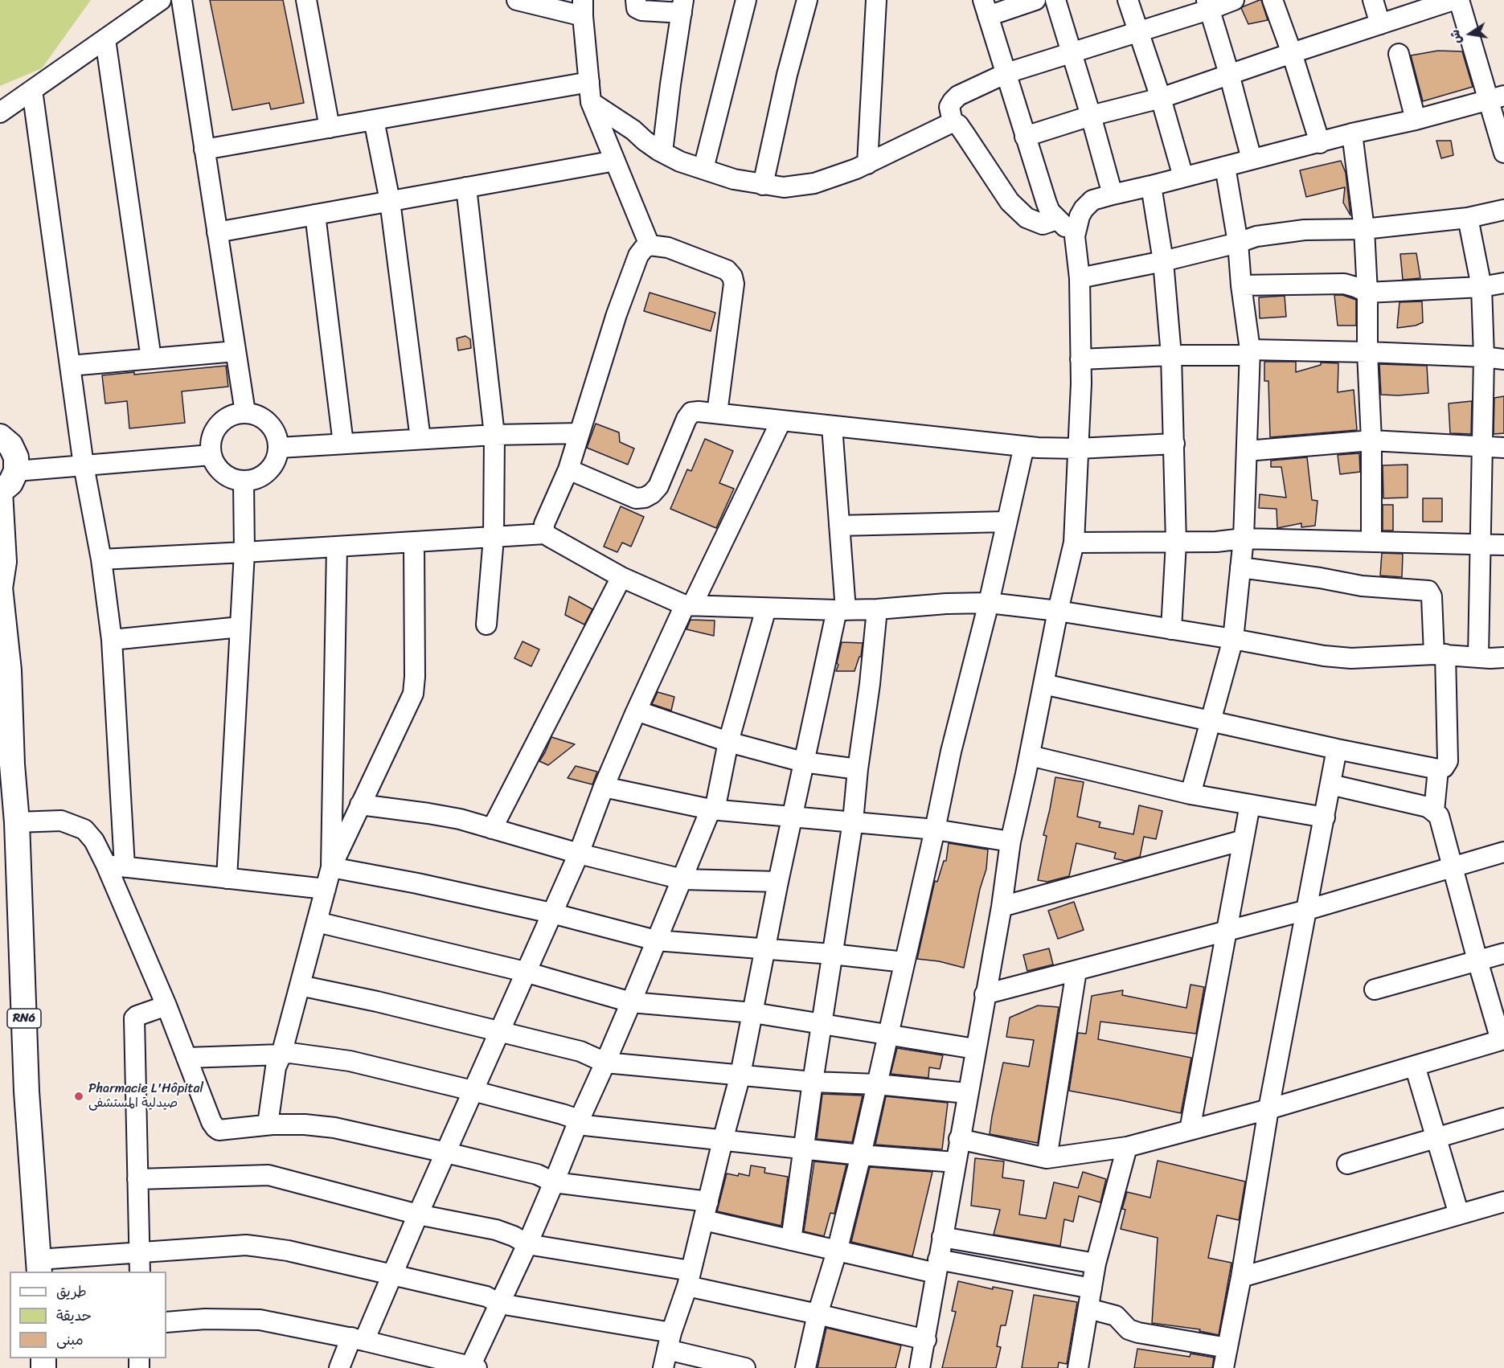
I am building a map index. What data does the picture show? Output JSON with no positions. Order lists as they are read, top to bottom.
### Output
{
  "streets": {
    "main road": ["RN6"]
  },
  "places": ["Pharmacie L'Hôpital صيدلية المستشفى"],
  "legend": ["طريق", "حديقة", "مبنى"],
  "north": "left"
}
